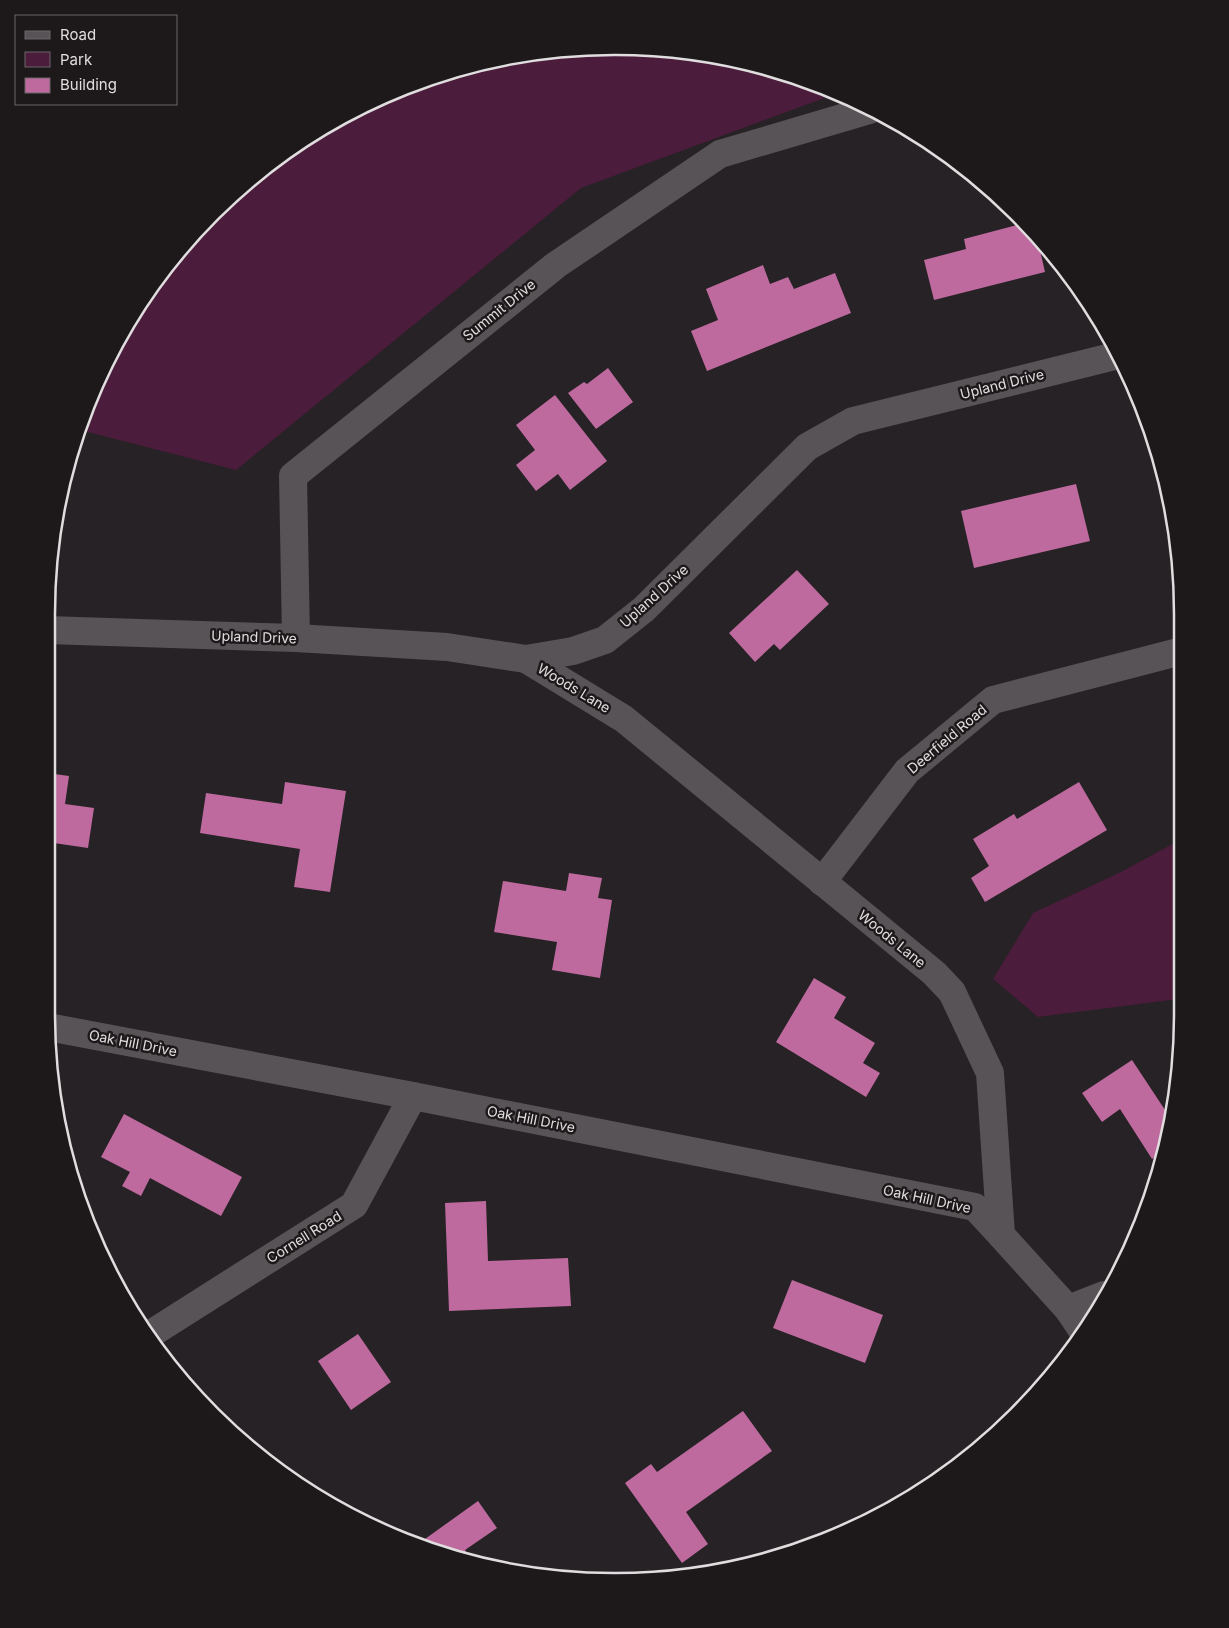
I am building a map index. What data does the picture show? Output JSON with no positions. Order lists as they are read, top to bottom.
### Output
{
  "streets": {
    "street": [
      "Summit Drive",
      "Upland Drive",
      "Woods Lane",
      "Deerfield Road",
      "Oak Hill Drive",
      "Cornell Road"
    ]
  },
  "crossings": [
    ["Summit Drive", "Upland Drive"],
    ["Upland Drive", "Woods Lane"],
    ["Woods Lane", "Deerfield Road"],
    ["Woods Lane", "Oak Hill Drive"],
    ["Oak Hill Drive", "Cornell Road"]
  ],
  "legend": ["Road", "Park", "Building"]
}
